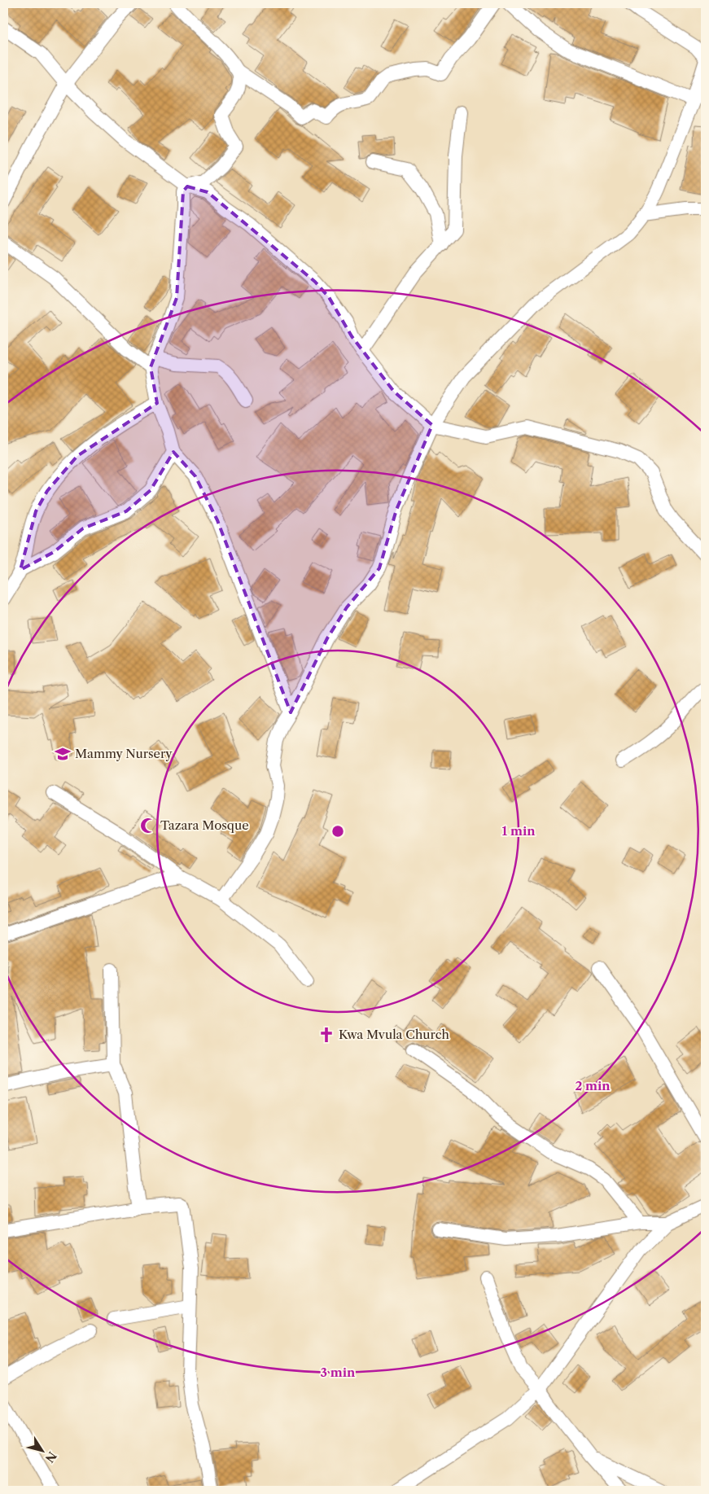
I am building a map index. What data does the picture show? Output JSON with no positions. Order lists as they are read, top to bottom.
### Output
{
  "places": {
    "school or university": ["Mammy Nursery"],
    "mosque": ["Tazara Mosque"],
    "church": ["Kwa Mvula Church"]
  },
  "north": "bottom right",
  "rings": ["1 min", "2 min", "3 min"]
}
